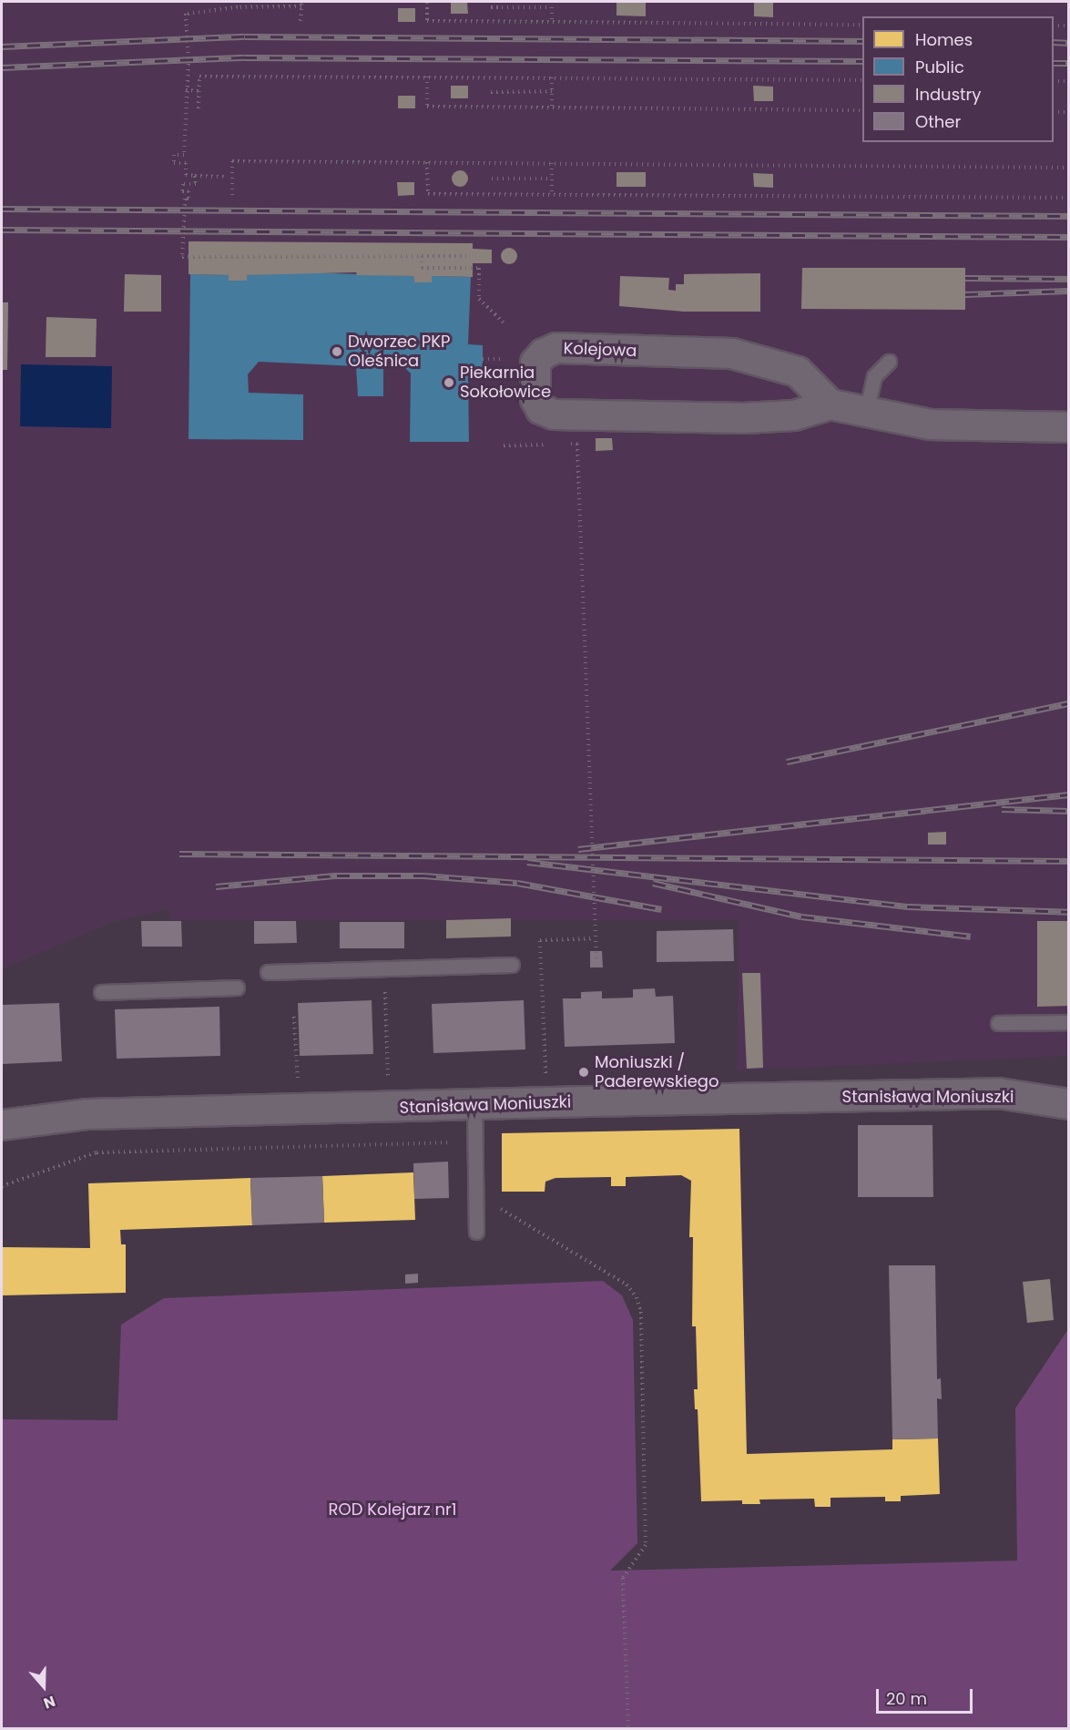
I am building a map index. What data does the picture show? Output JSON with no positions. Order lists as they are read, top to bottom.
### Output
{
  "streets": {
    "street": ["Kolejowa", "Stanisława Moniuszki"]
  },
  "parks": ["ROD Kolejarz nr1"],
  "places": ["Dworzec PKP Oleśnica", "Piekarnia Sokołowice", "Moniuszki / Paderewskiego"],
  "legend": [
    "Homes",
    "Public",
    "Industry",
    "Other"
  ],
  "scale_bar": "20 m",
  "north": "bottom"
}
